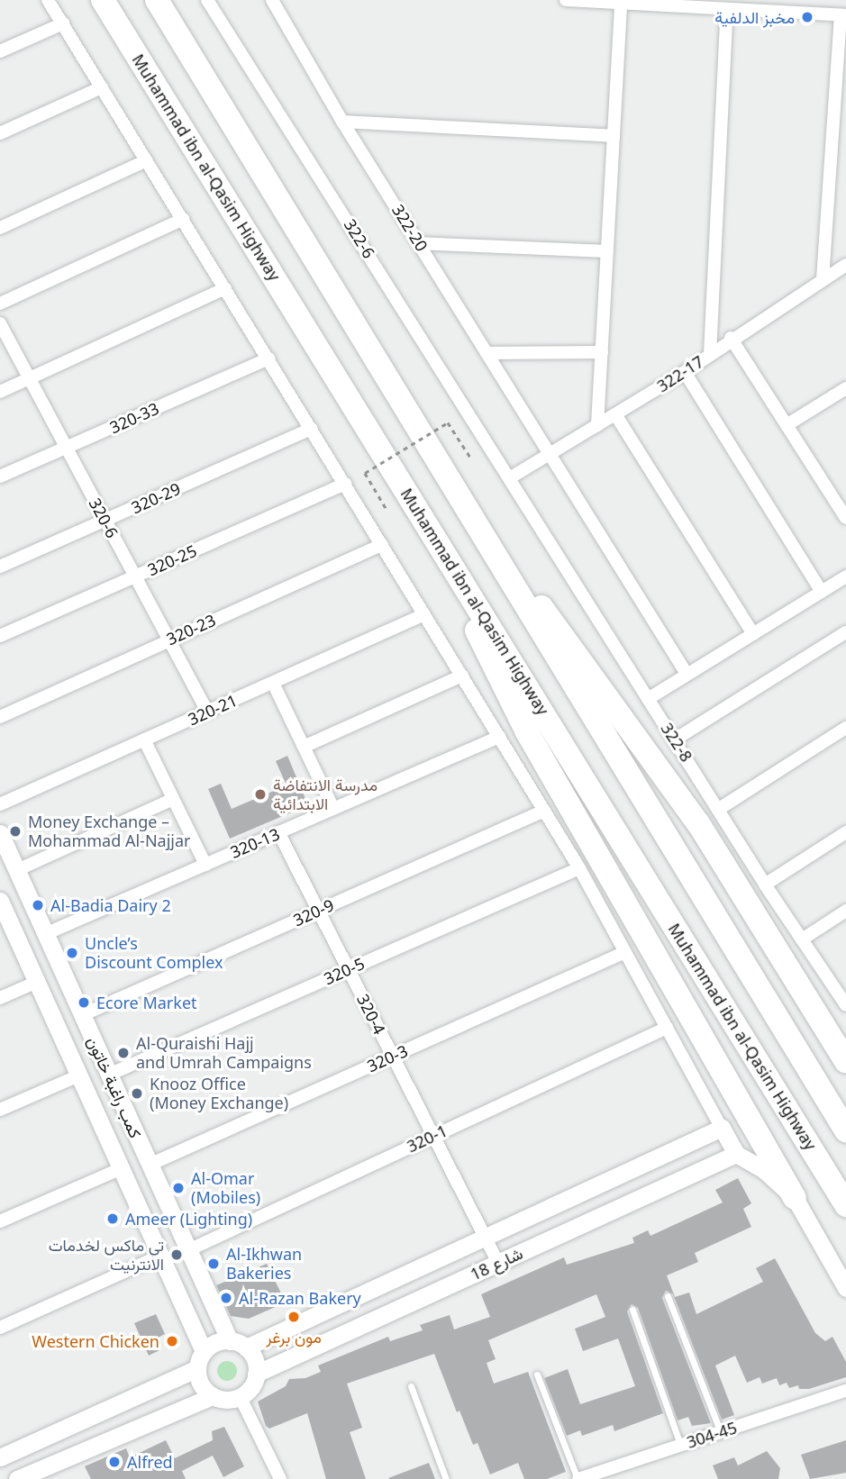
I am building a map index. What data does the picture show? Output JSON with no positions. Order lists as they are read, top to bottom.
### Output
{
  "streets": {
    "highway": ["Muhammad ibn al-Qasim Highway"],
    "street": [
      "322-20",
      "322-6",
      "322-17",
      "320-33",
      "320-29",
      "320-6",
      "320-25",
      "320-23",
      "320-21",
      "322-8",
      "320-13",
      "320-9",
      "320-5",
      "320-4",
      "320-3",
      "كمب راغبة خاتون",
      "320-1",
      "شارع 18",
      "304-45"
    ]
  },
  "crossings": [
    ["322-20", "322-17"],
    ["322-6", "322-17"],
    ["322-6", "322-8"],
    ["322-17", "322-8"],
    ["320-33", "320-6"],
    ["320-29", "320-6"],
    ["320-6", "320-25"],
    ["320-6", "320-23"],
    ["320-6", "320-21"],
    ["320-13", "320-4"],
    ["320-13", "كمب راغبة خاتون"],
    ["320-9", "320-4"],
    ["320-9", "كمب راغبة خاتون"],
    ["320-5", "320-4"],
    ["320-5", "كمب راغبة خاتون"],
    ["320-4", "320-3"],
    ["320-4", "320-1"],
    ["320-4", "شارع 18"],
    ["320-3", "كمب راغبة خاتون"],
    ["كمب راغبة خاتون", "320-1"],
    ["كمب راغبة خاتون", "شارع 18"]
  ],
  "places": [
    "مخبز الدلفية",
    "مدرسة الانتفاضة الابتدائية",
    "Money Exchange – Mohammad Al-Najjar",
    "Al-Badia Dairy 2",
    "Uncle’s Discount Complex",
    "Ecore Market",
    "Al-Quraishi Hajj and Umrah Campaigns",
    "Knooz Office (Money Exchange)",
    "Al-Omar (Mobiles)",
    "Ameer (Lighting)",
    "تي ماكس لخدمات الانترنيت",
    "Al-Ikhwan Bakeries",
    "Al-Razan Bakery",
    "مون برغر",
    "Western Chicken",
    "Alfred"
  ]
}
